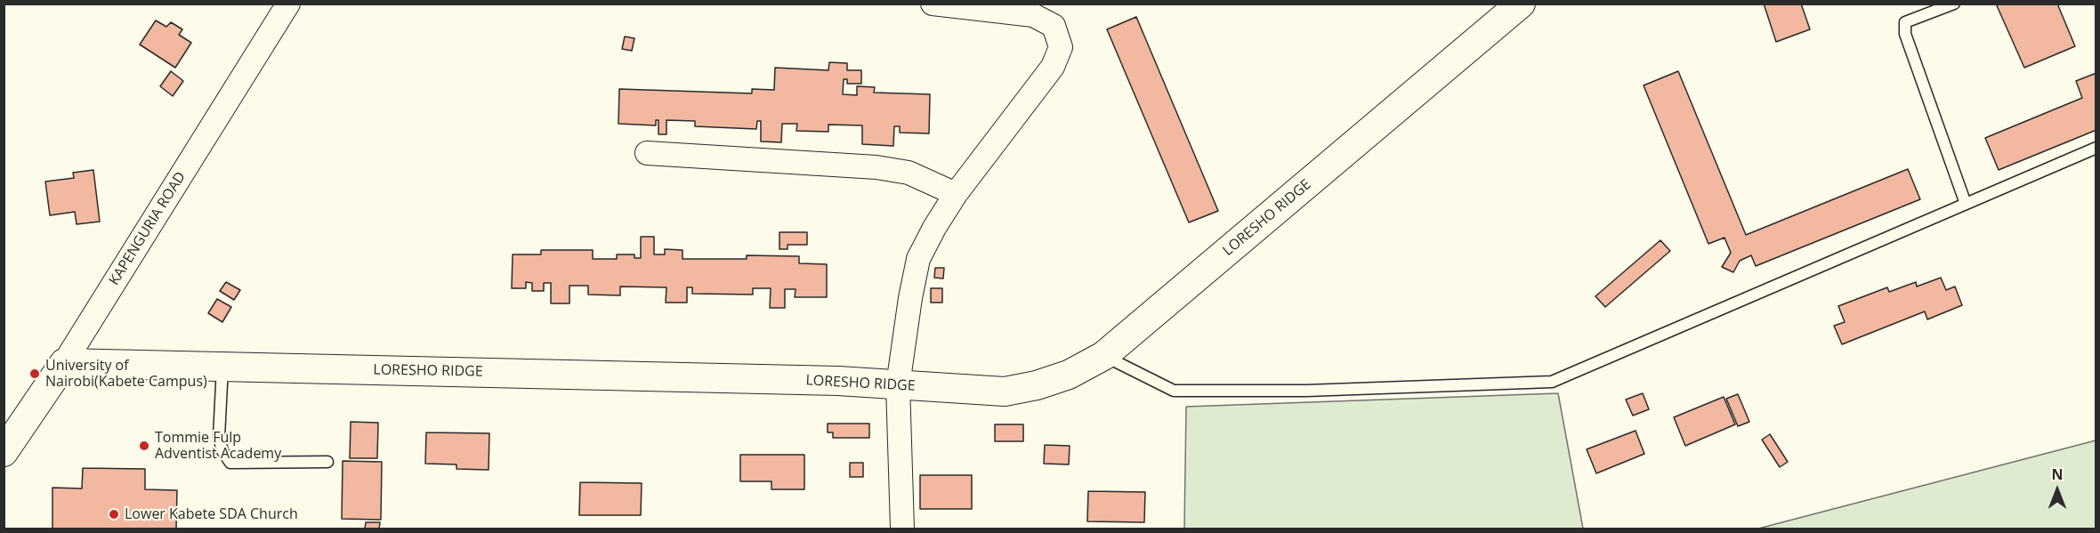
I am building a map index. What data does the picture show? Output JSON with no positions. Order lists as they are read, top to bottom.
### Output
{
  "streets": {
    "street": ["LORESHO RIDGE", "KAPENGURIA ROAD"]
  },
  "crossings": [
    ["LORESHO RIDGE", "KAPENGURIA ROAD"]
  ],
  "places": ["University of Nairobi(Kabete Campus)", "Tommie Fulp Adventist Academy", "Lower Kabete SDA Church"],
  "north": "top"
}
